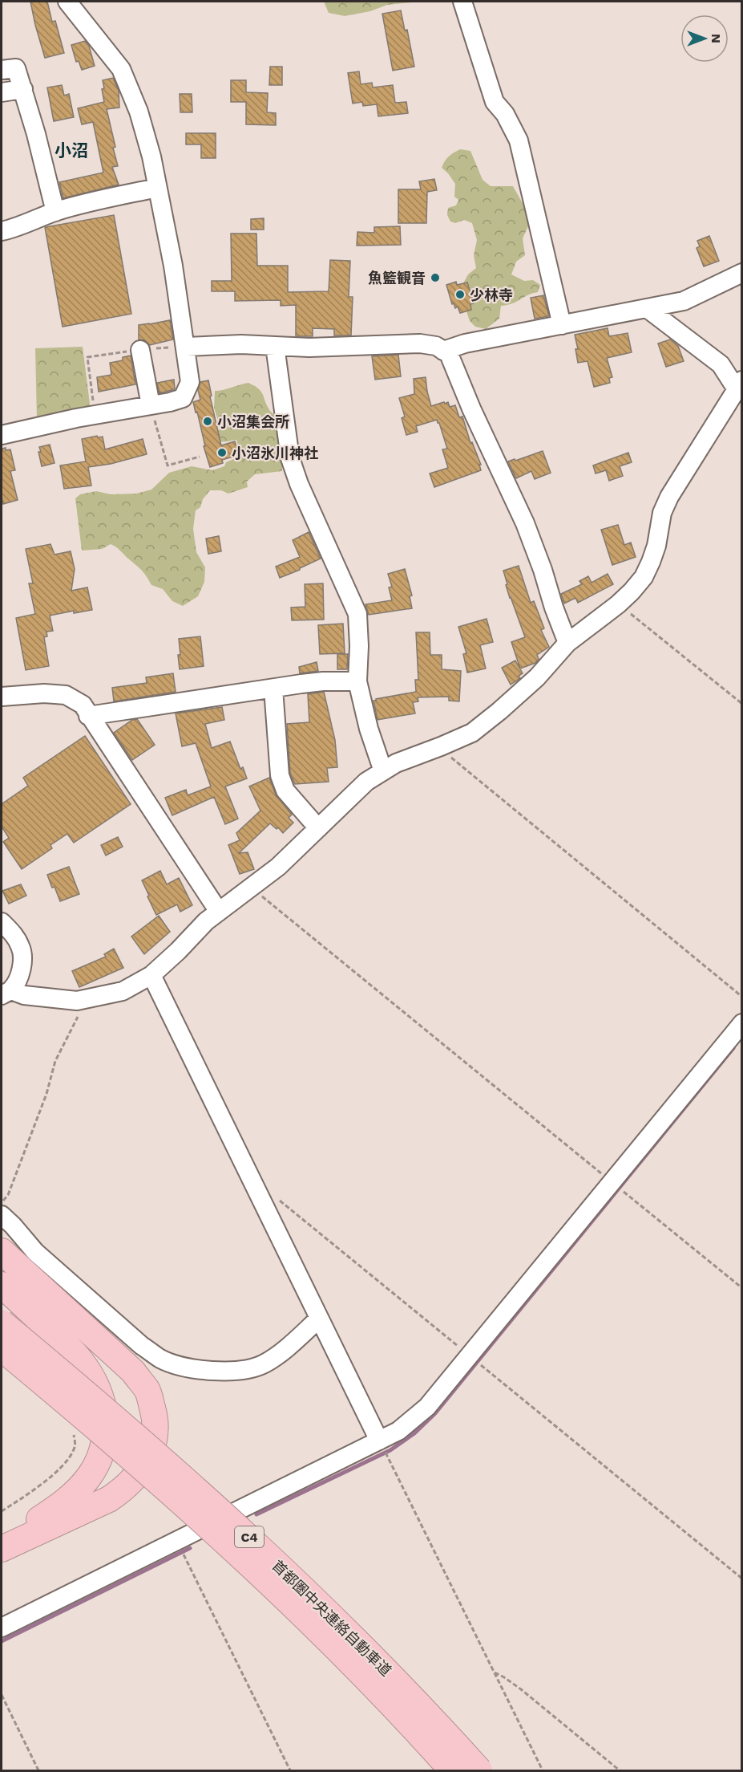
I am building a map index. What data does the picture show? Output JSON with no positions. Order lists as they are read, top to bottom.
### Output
{
  "streets": {
    "highway": ["C4", "首都圏中央連絡自動車道"]
  },
  "districts": ["小沼"],
  "places": [
    "魚籃観音",
    "少林寺",
    "小沼集会所",
    "小沼氷川神社"
  ],
  "north": "right"
}
